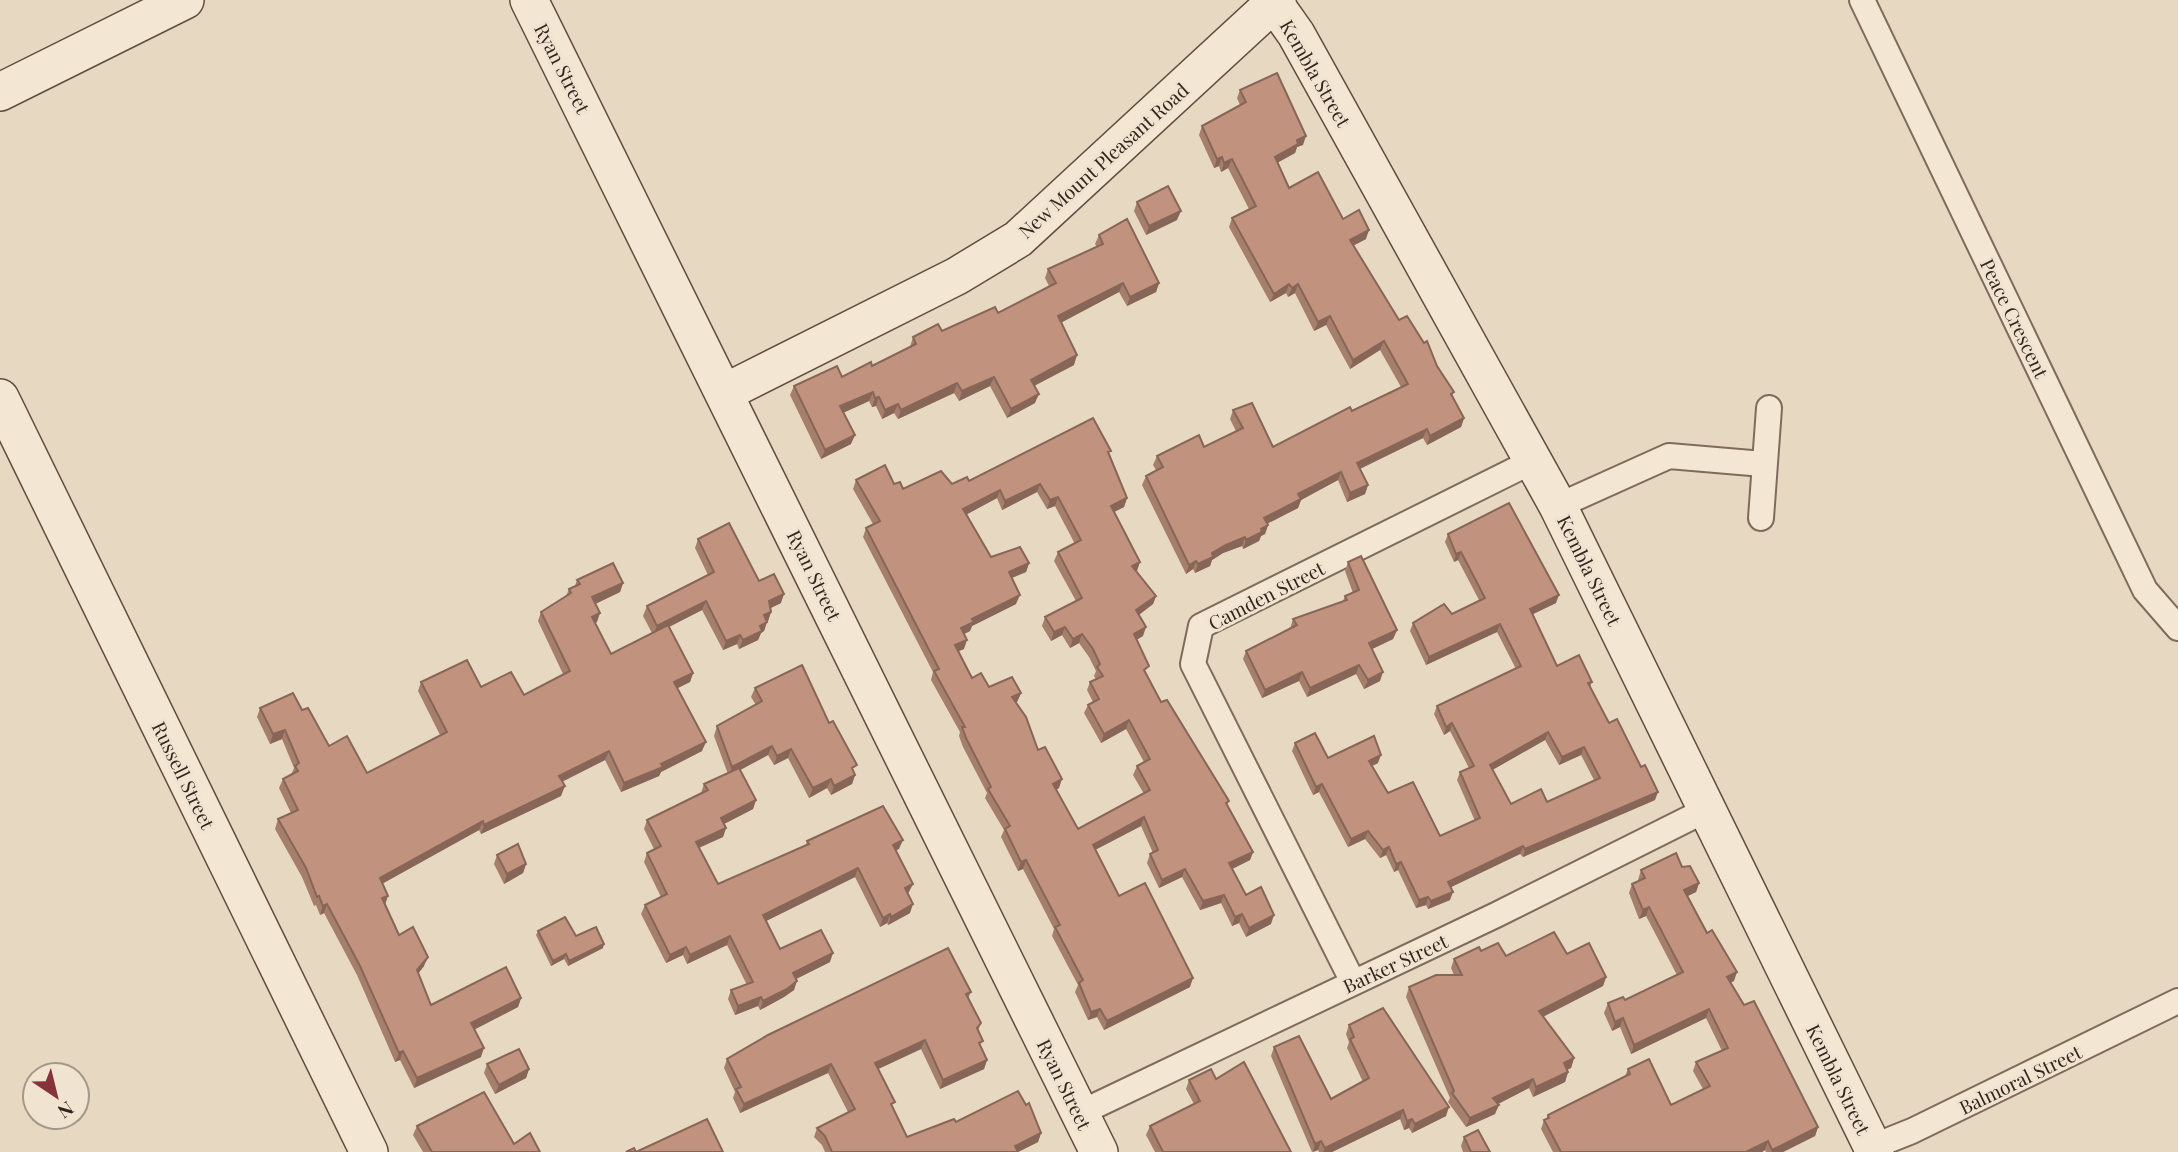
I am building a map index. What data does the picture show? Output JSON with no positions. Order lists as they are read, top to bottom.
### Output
{
  "streets": {
    "main road": [
      "Ryan Street",
      "Kembla Street",
      "New Mount Pleasant Road",
      "Russell Street"
    ],
    "street": [
      "Peace Crescent",
      "Camden Street",
      "Barker Street",
      "Balmoral Street"
    ]
  },
  "crossings": [
    ["Ryan Street", "New Mount Pleasant Road"],
    ["Ryan Street", "Barker Street"],
    ["Kembla Street", "New Mount Pleasant Road"],
    ["Kembla Street", "Camden Street"],
    ["Kembla Street", "Barker Street"],
    ["Kembla Street", "Balmoral Street"],
    ["Camden Street", "Barker Street"]
  ],
  "north": "bottom right"
}
